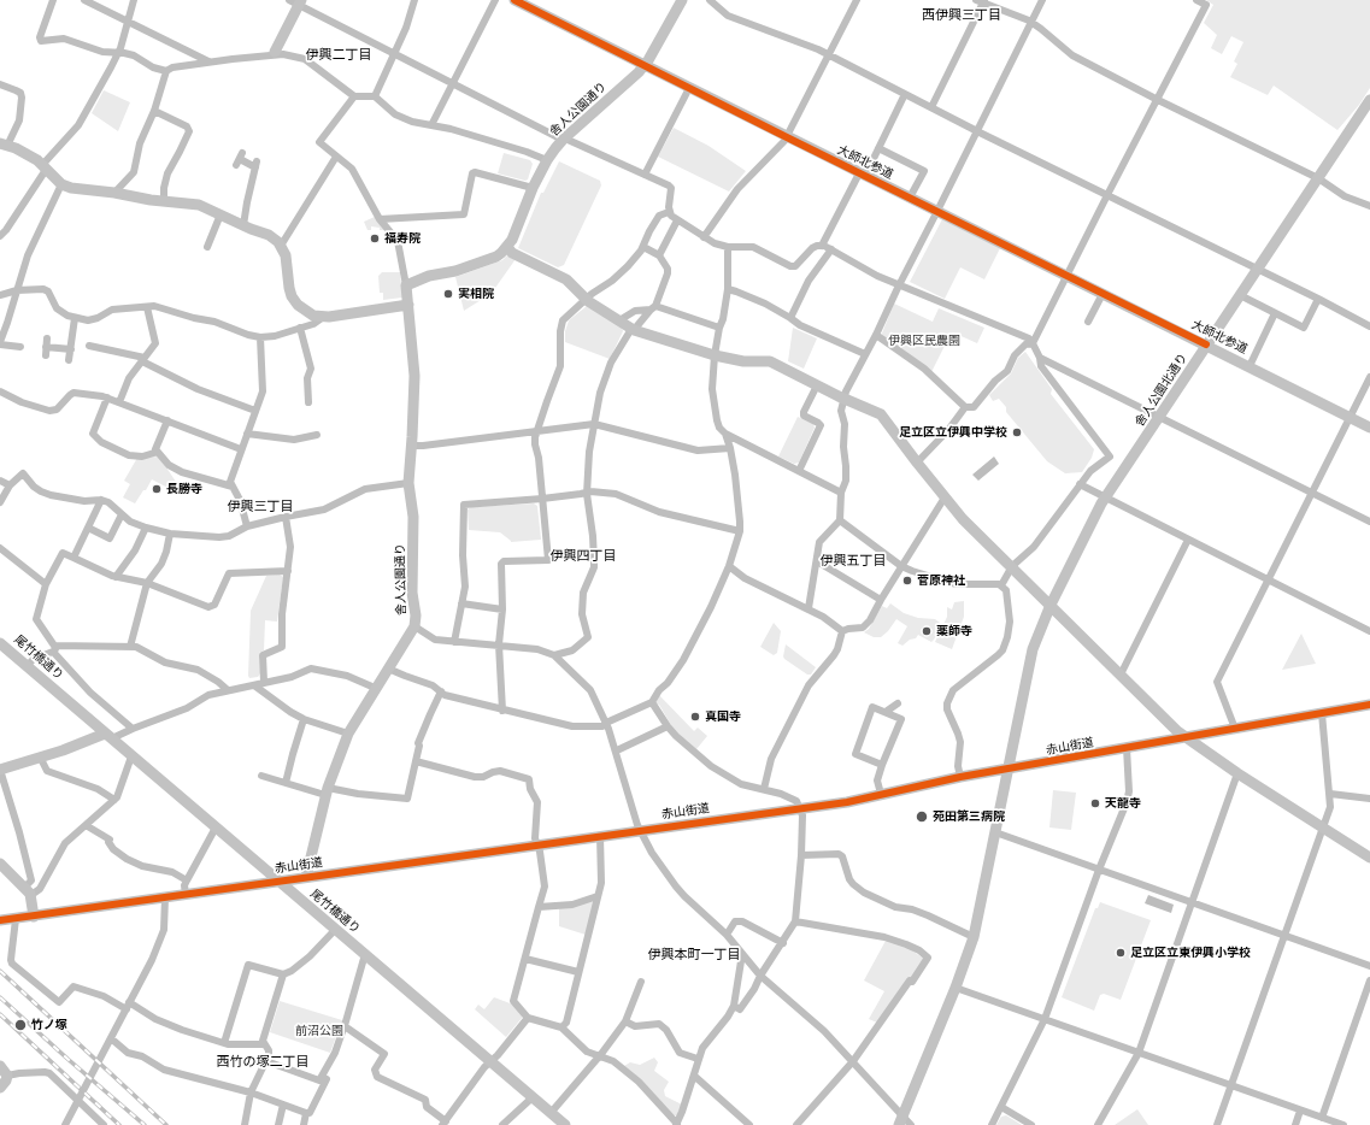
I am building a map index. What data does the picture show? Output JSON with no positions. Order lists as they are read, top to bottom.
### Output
{
  "streets": {
    "street": [
      "舎人公園通り",
      "大師北参道",
      "舎人公園北通り",
      "尾竹橋通り",
      "赤山街道"
    ]
  },
  "crossings": [
    ["舎人公園通り", "大師北参道"],
    ["舎人公園通り", "赤山街道"],
    ["大師北参道", "舎人公園北通り"],
    ["舎人公園北通り", "赤山街道"],
    ["尾竹橋通り", "赤山街道"]
  ],
  "districts": [
    "西伊興三丁目",
    "伊興二丁目",
    "伊興三丁目",
    "伊興四丁目",
    "伊興五丁目",
    "伊興本町一丁目",
    "西竹の塚二丁目"
  ],
  "parks": ["伊興区民農園", "前沼公園"],
  "places": [
    "福寿院",
    "実相院",
    "足立区立伊興中学校",
    "長勝寺",
    "菅原神社",
    "薬師寺",
    "真国寺",
    "天龍寺",
    "苑田第三病院",
    "足立区立東伊興小学校",
    "竹ノ塚"
  ]
}
